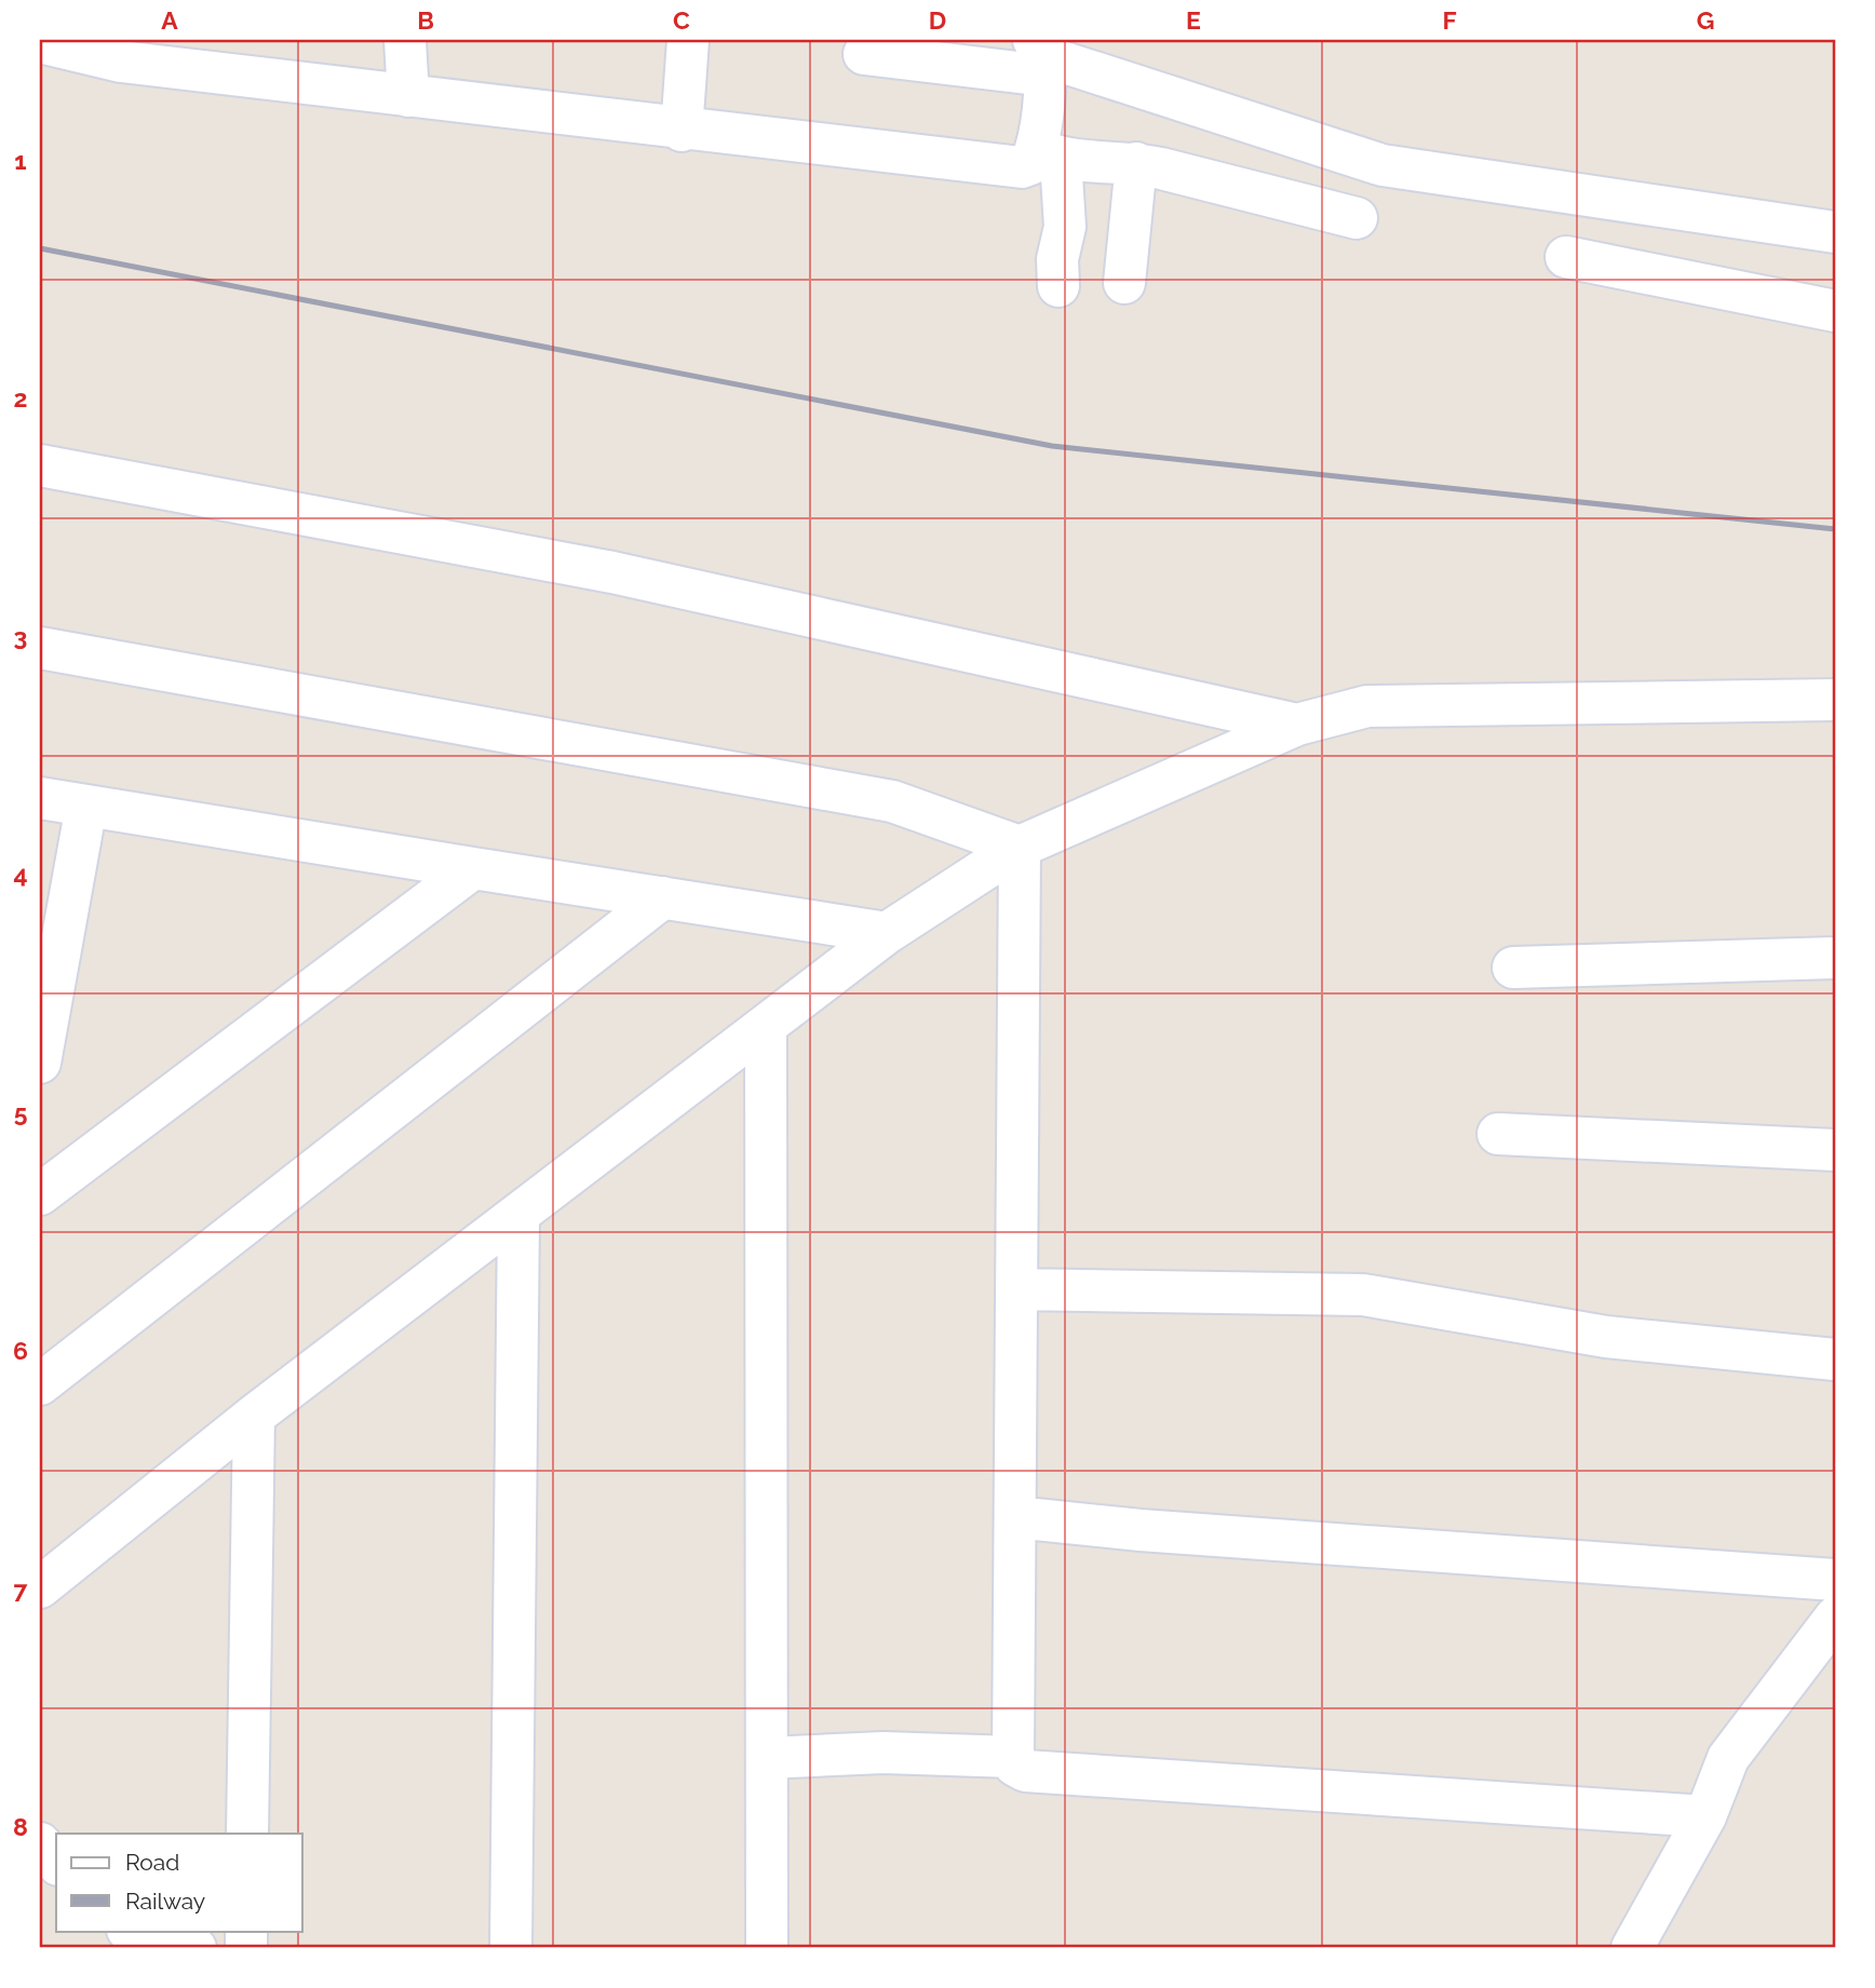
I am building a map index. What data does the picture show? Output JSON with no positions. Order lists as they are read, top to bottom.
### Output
{
  "legend": ["Road", "Railway"],
  "grid": {
    "columns": [
      "A",
      "B",
      "C",
      "D",
      "E",
      "F",
      "G"
    ],
    "rows": [
      "1",
      "2",
      "3",
      "4",
      "5",
      "6",
      "7",
      "8"
    ]
  }
}
